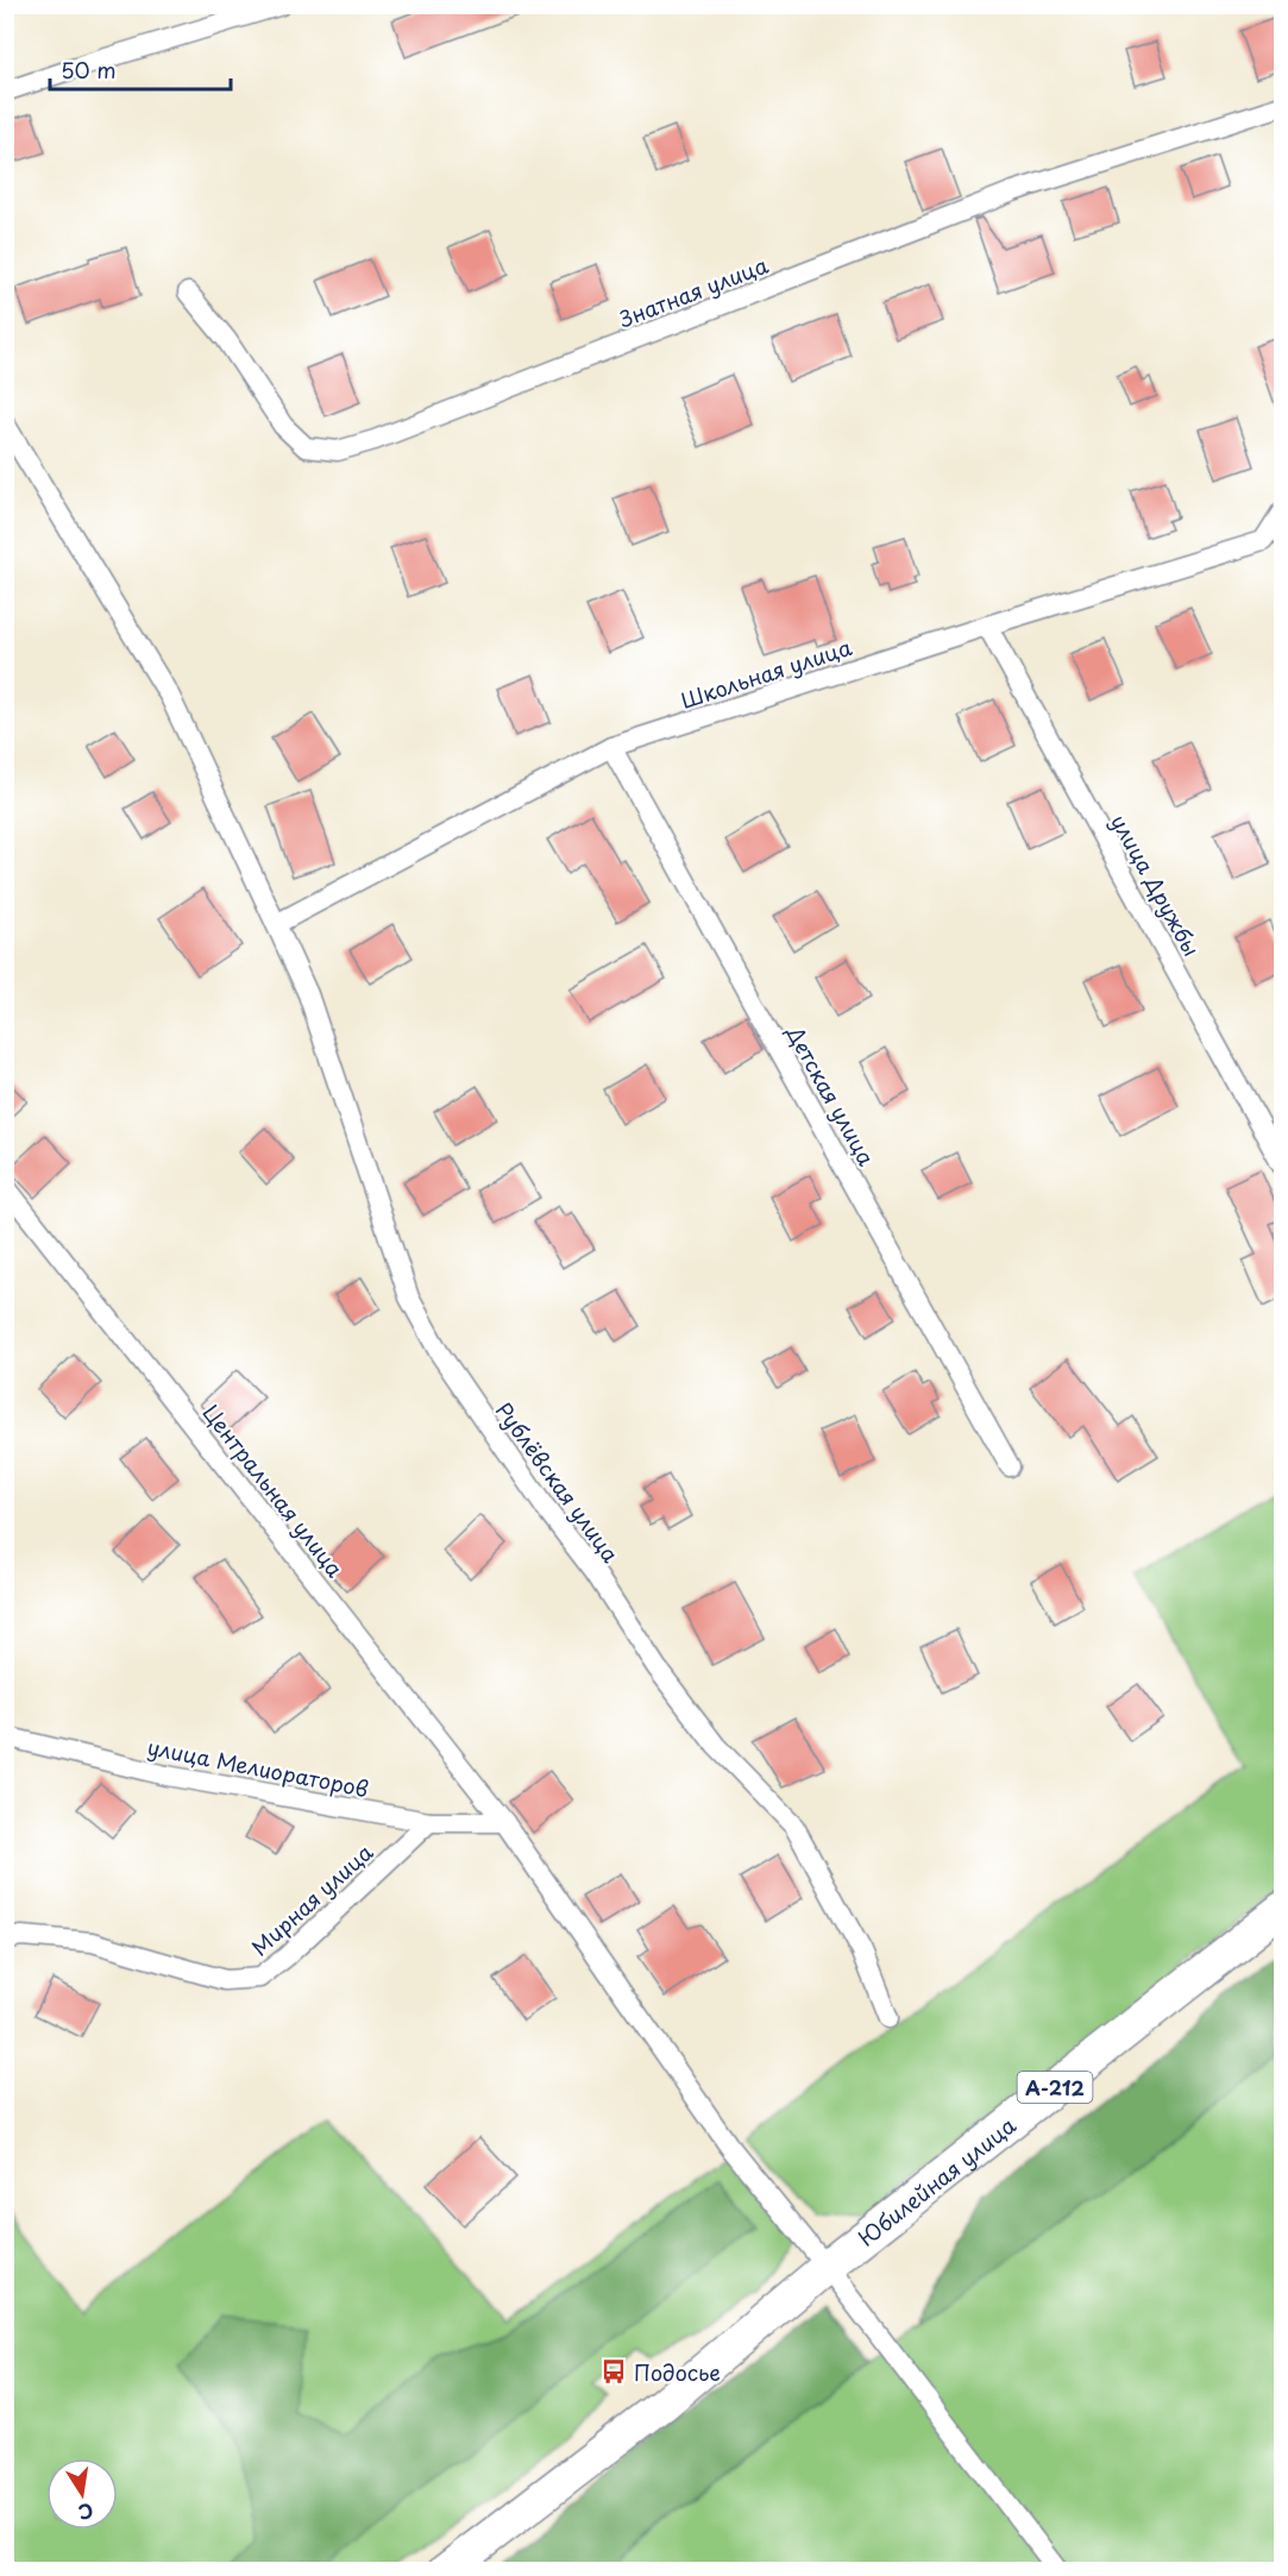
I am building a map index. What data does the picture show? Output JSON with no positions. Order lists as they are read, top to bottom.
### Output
{
  "streets": {
    "highway": ["А-212", "Юбилейная улица"],
    "street": [
      "Знатная улица",
      "Школьная улица",
      "улица Дружбы",
      "Детская улица",
      "Рублёвская улица",
      "Центральная улица",
      "улица Мелиораторов",
      "Мирная улица"
    ]
  },
  "crossings": [
    ["Школьная улица", "улица Дружбы"],
    ["Школьная улица", "Детская улица"],
    ["Школьная улица", "Рублёвская улица"],
    ["Центральная улица", "улица Мелиораторов"],
    ["Центральная улица", "А-212"],
    ["Центральная улица", "Юбилейная улица"],
    ["улица Мелиораторов", "Мирная улица"],
    ["А-212", "Юбилейная улица"]
  ],
  "places": {
    "bus stop": ["Подосье"]
  },
  "scale_bar": "50 m",
  "north": "bottom"
}
